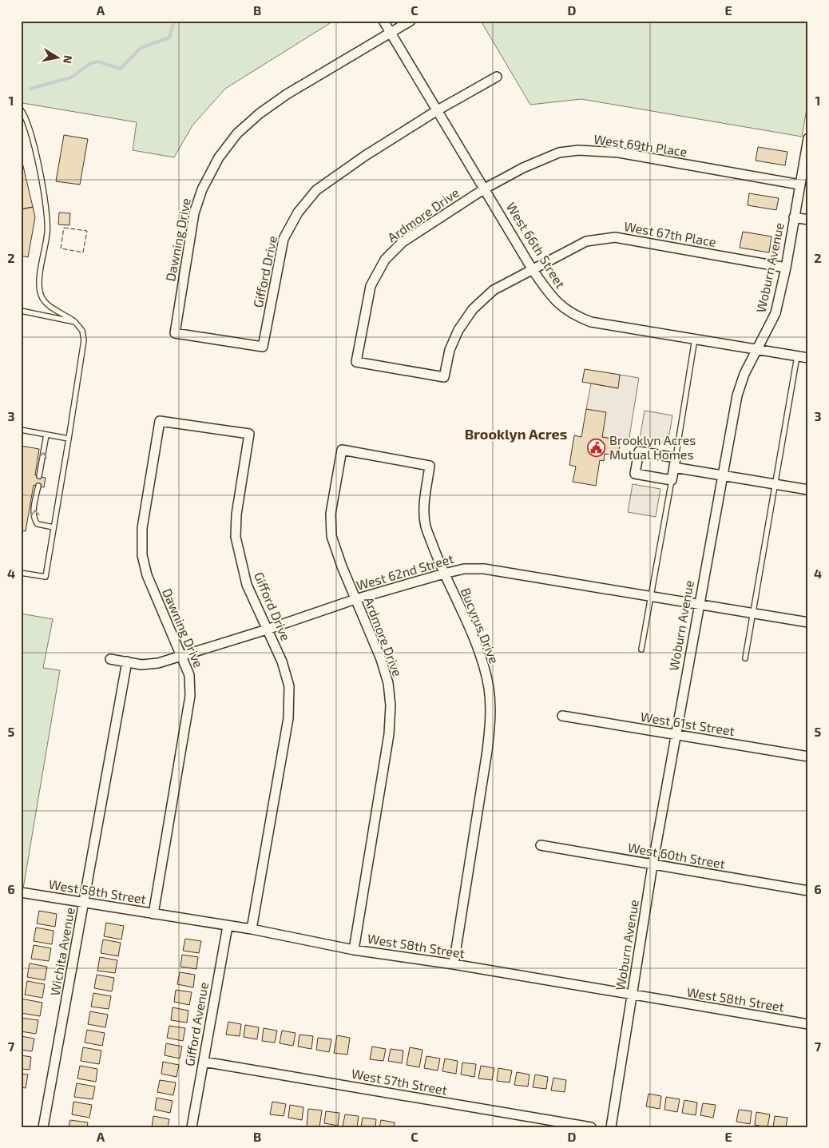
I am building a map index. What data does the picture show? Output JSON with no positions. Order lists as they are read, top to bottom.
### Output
{
  "streets": {
    "street": [
      "West 69th Place",
      "Ardmore Drive",
      "West 67th Place",
      "Dawning Drive",
      "West 66th Street",
      "Woburn Avenue",
      "Gifford Drive",
      "West 62nd Street",
      "Bucyrus Drive",
      "West 61st Street",
      "West 60th Street",
      "West 58th Street",
      "Wichita Avenue",
      "Gifford Avenue",
      "West 57th Street"
    ]
  },
  "crossings": [
    ["West 69th Place", "Ardmore Drive"],
    ["West 69th Place", "West 66th Street"],
    ["West 69th Place", "Woburn Avenue"],
    ["Ardmore Drive", "West 67th Place"],
    ["Ardmore Drive", "West 66th Street"],
    ["Ardmore Drive", "West 62nd Street"],
    ["Ardmore Drive", "Bucyrus Drive"],
    ["Ardmore Drive", "West 58th Street"],
    ["West 67th Place", "West 66th Street"],
    ["West 67th Place", "Woburn Avenue"],
    ["Dawning Drive", "West 66th Street"],
    ["Dawning Drive", "Gifford Drive"],
    ["Dawning Drive", "West 62nd Street"],
    ["Dawning Drive", "West 58th Street"],
    ["West 66th Street", "Woburn Avenue"],
    ["West 66th Street", "Gifford Drive"],
    ["Woburn Avenue", "West 62nd Street"],
    ["Woburn Avenue", "West 61st Street"],
    ["Woburn Avenue", "West 60th Street"],
    ["Woburn Avenue", "West 58th Street"],
    ["Gifford Drive", "West 62nd Street"],
    ["Gifford Drive", "West 58th Street"],
    ["West 62nd Street", "Bucyrus Drive"],
    ["West 62nd Street", "Wichita Avenue"],
    ["Bucyrus Drive", "West 58th Street"],
    ["West 58th Street", "Wichita Avenue"],
    ["West 58th Street", "Gifford Avenue"],
    ["Gifford Avenue", "West 57th Street"]
  ],
  "districts": ["Brooklyn Acres"],
  "places": {
    "public building": ["Brooklyn Acres Mutual Homes"]
  },
  "north": "right",
  "grid": {
    "columns": [
      "A",
      "B",
      "C",
      "D",
      "E"
    ],
    "rows": [
      "1",
      "2",
      "3",
      "4",
      "5",
      "6",
      "7"
    ]
  }
}
